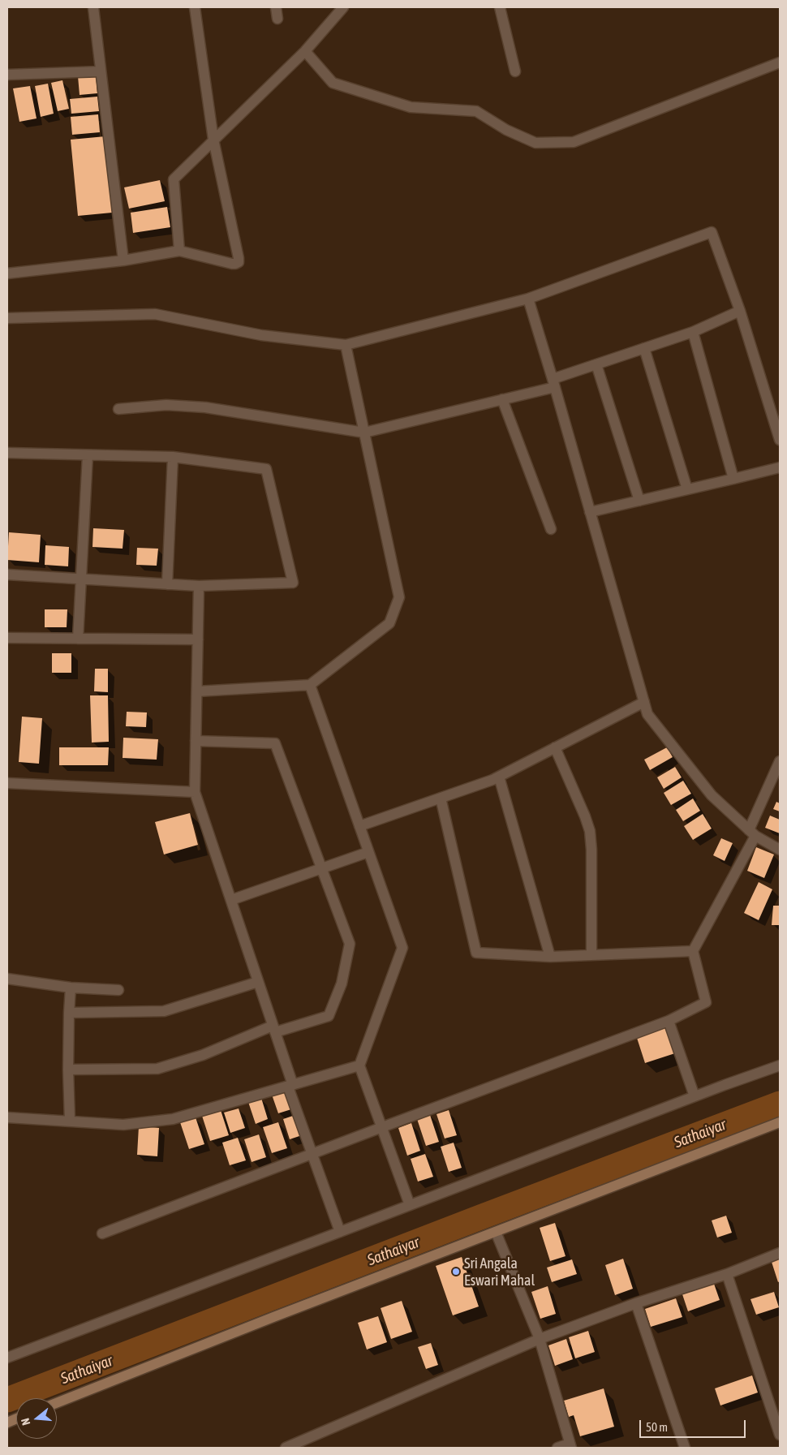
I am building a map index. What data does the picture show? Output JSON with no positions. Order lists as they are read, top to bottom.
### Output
{
  "water": ["Sathaiyar"],
  "places": ["Sri Angala Eswari Mahal"],
  "scale_bar": "50 m",
  "north": "left"
}
